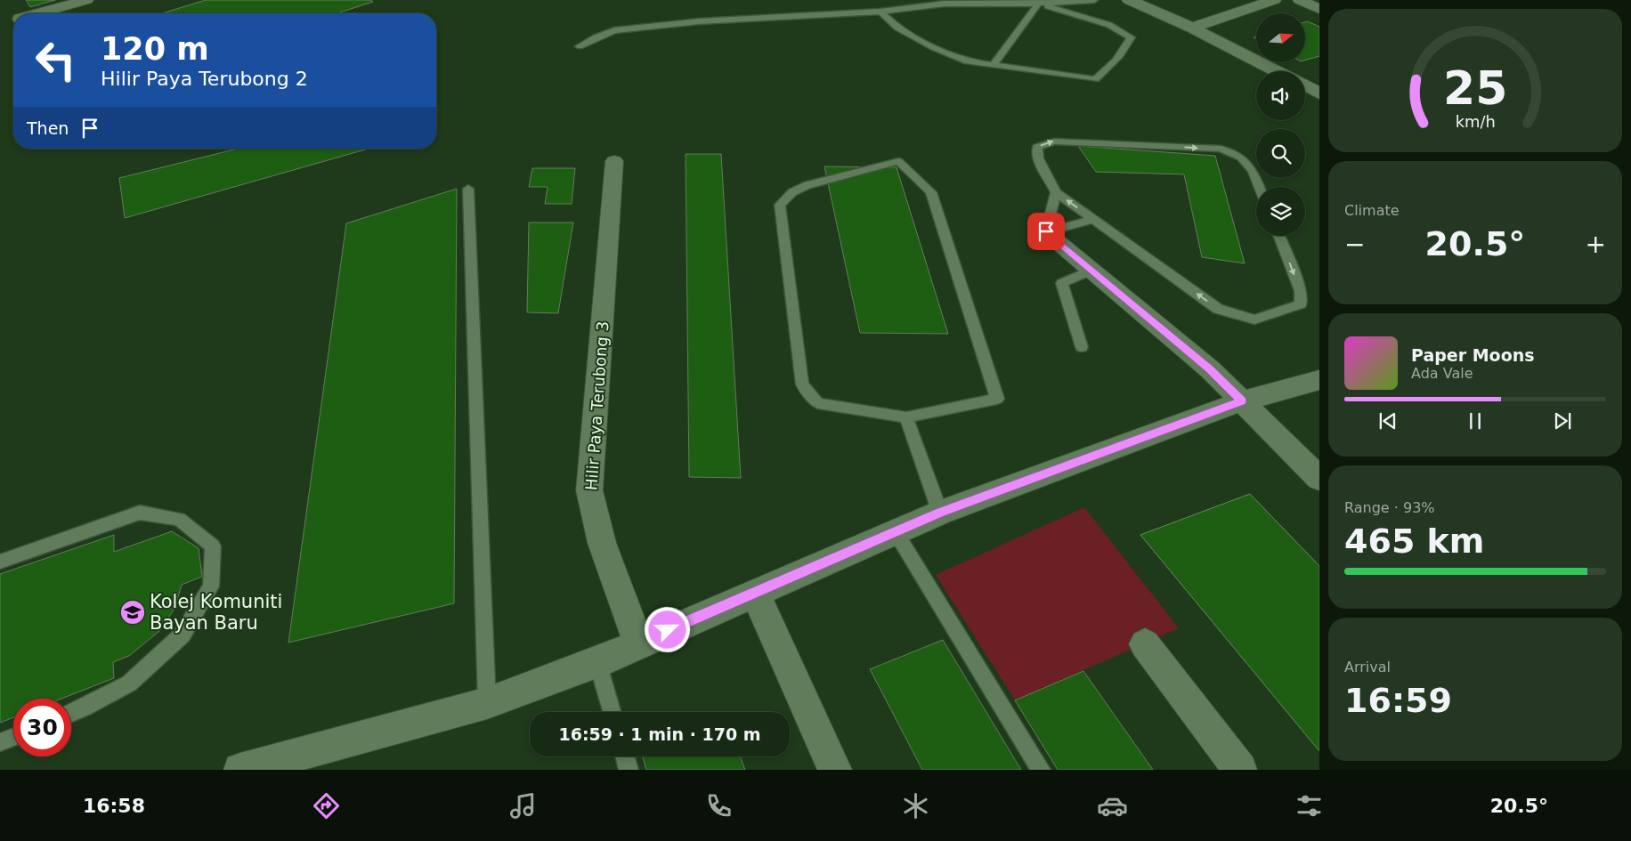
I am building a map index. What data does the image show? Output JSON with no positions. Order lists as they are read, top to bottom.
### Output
{
  "streets": {
    "street": ["Hilir Paya Terubong 3"]
  },
  "places": {
    "school or university": ["Kolej Komuniti Bayan Baru"]
  },
  "north": "right",
  "page": {
    "turn": ["120 m", "Hilir Paya Terubong 2"],
    "then": "Then",
    "tile": [
      "Climate",
      ["Range · 93%", "465 km"],
      ["Arrival", "16:59"]
    ],
    "heat": ["−", "20.5°", "+"],
    "song": ["Paper Moons", "Ada Vale"],
    "limit": "30",
    "trip": "16:59 · 1 min · 170 m",
    "tabs": ["16:58", "20.5°"],
    "gauge": ["25", "km/h"]
  }
}
